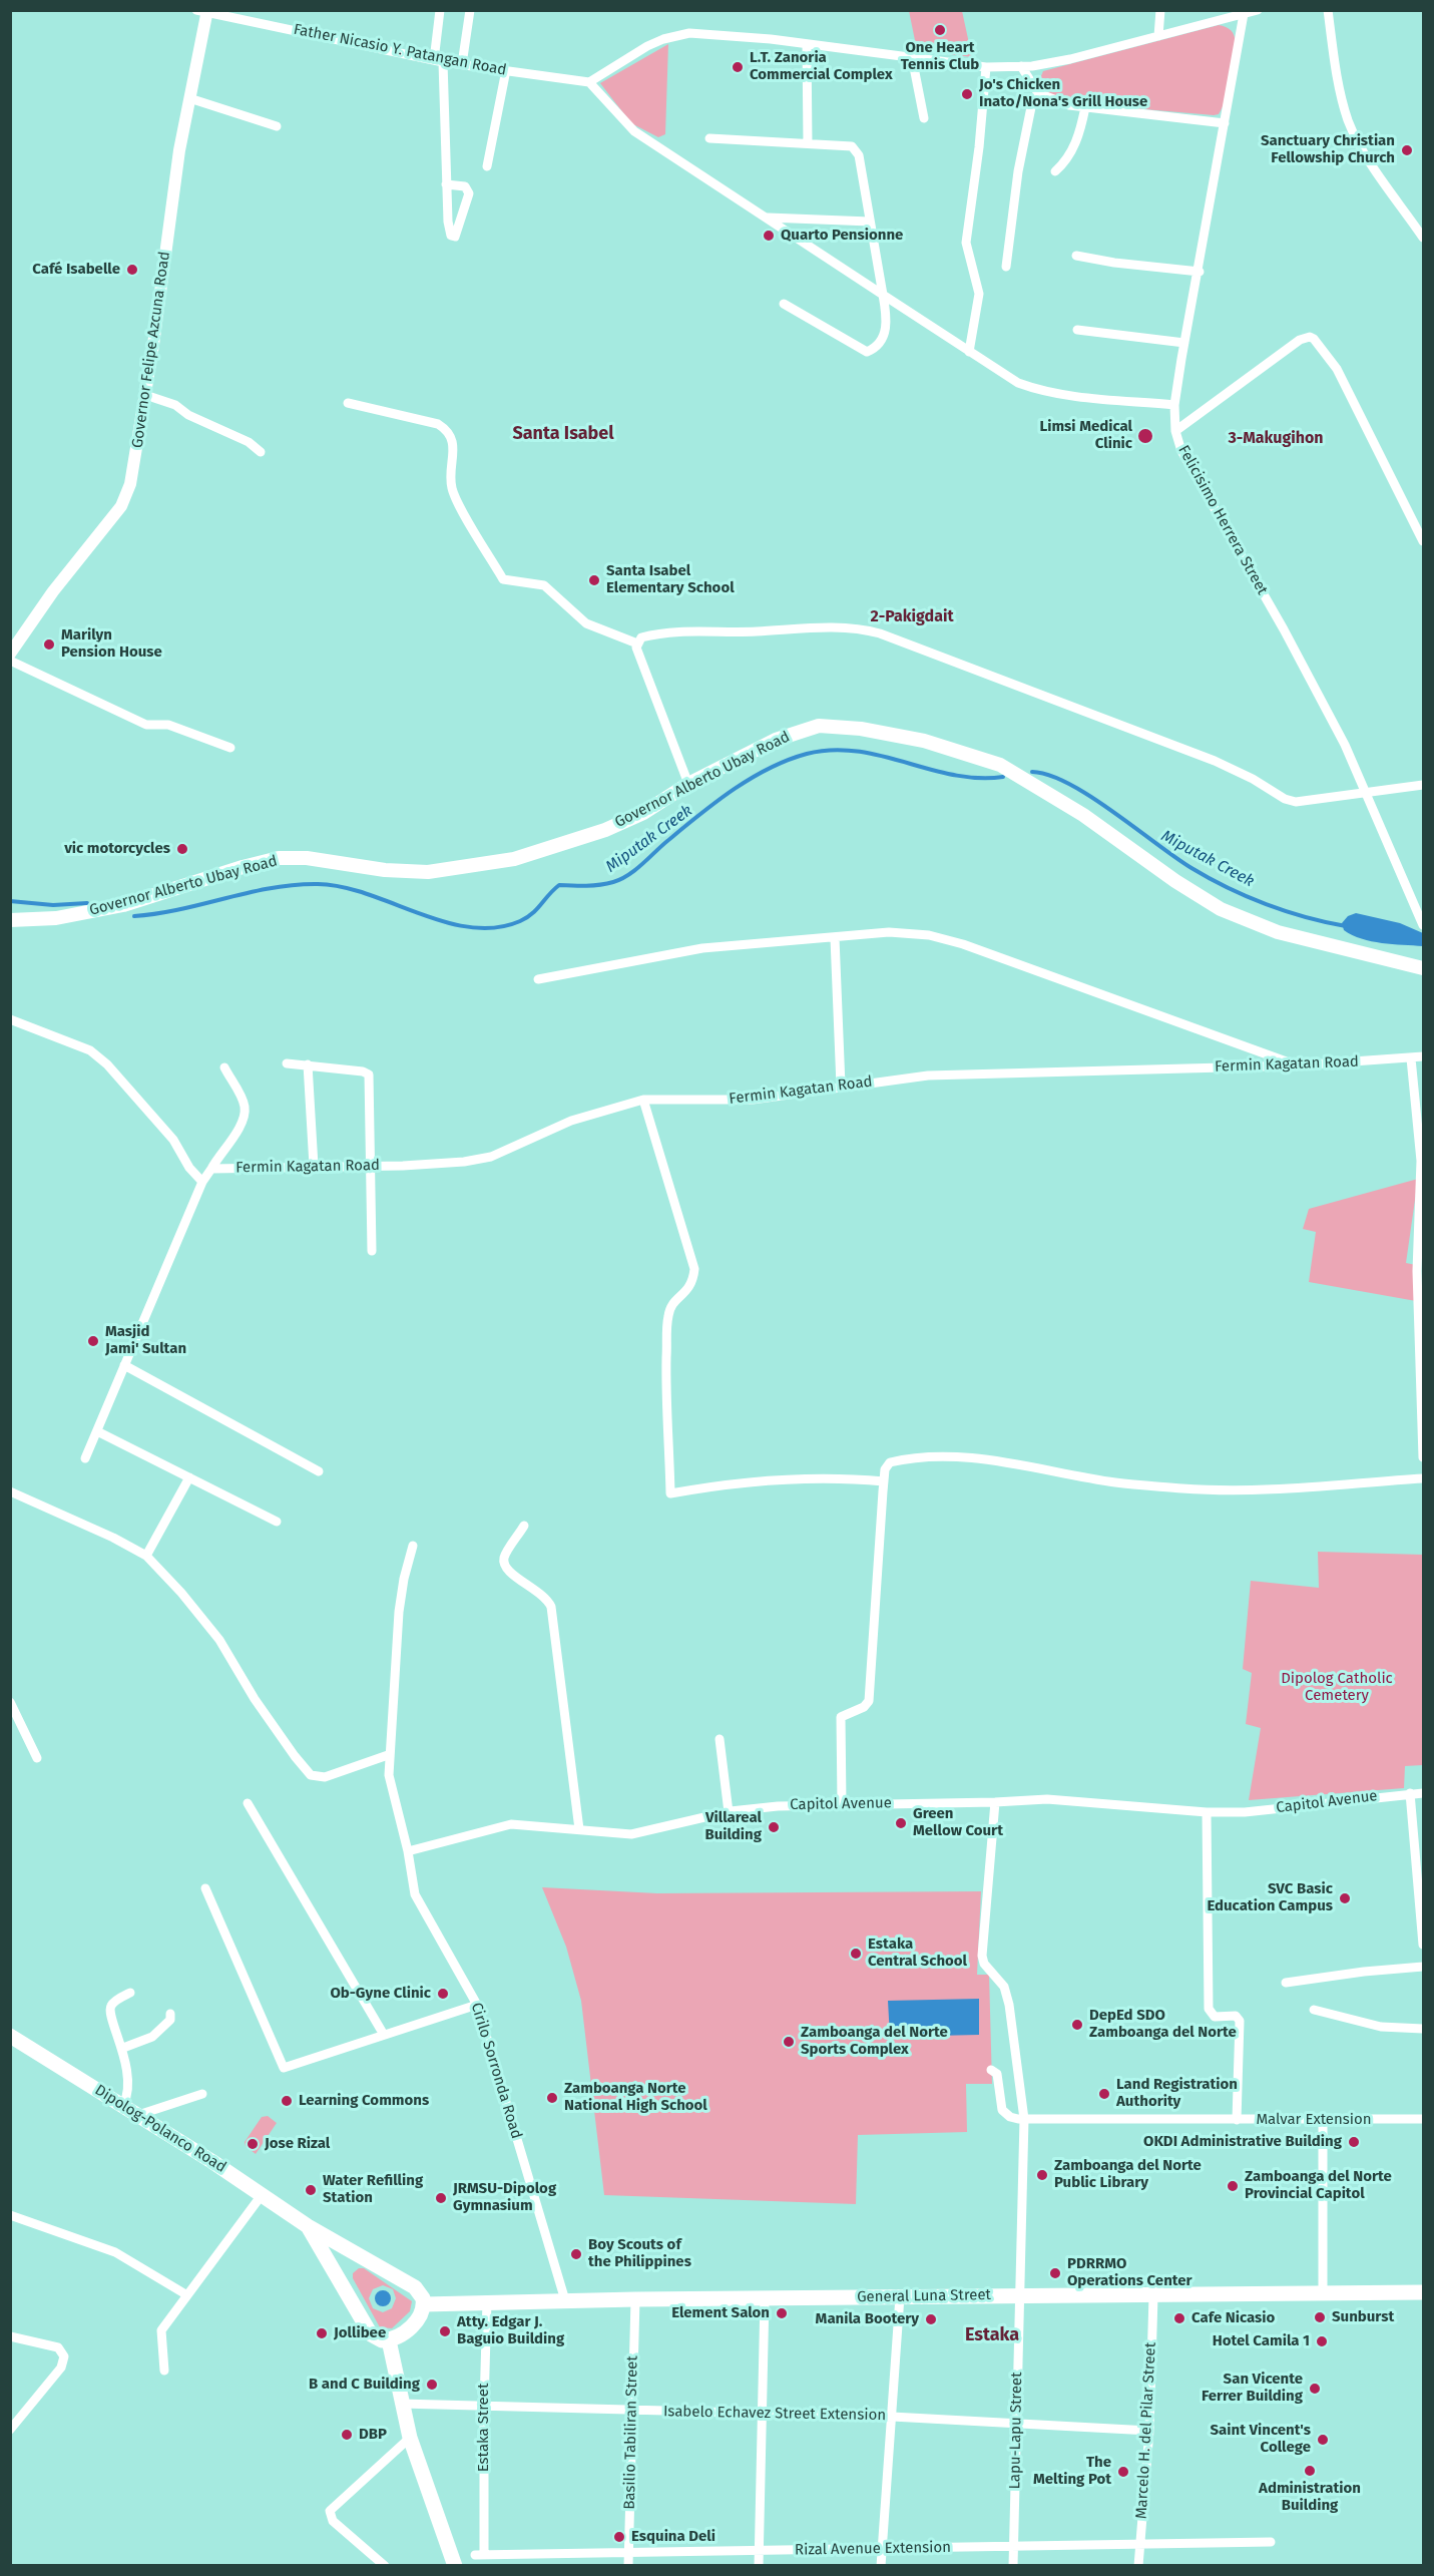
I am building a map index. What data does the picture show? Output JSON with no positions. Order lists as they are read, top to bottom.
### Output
{
  "streets": {
    "main road": ["Governor Alberto Ubay Road", "Dipolog-Polanco Road", "General Luna Street"],
    "street": [
      "Father Nicasio Y. Patangan Road",
      "Governor Felipe Azcuna Road",
      "Felicisimo Herrera Street",
      "Fermin Kagatan Road",
      "Capitol Avenue",
      "Cirilo Sorronda Road",
      "Malvar Extension",
      "Isabelo Echavez Street Extension",
      "Estaka Street",
      "Lapu-Lapu Street",
      "Marcelo H. del Pilar Street",
      "Basilio Tabiliran Street",
      "Rizal Avenue Extension"
    ]
  },
  "crossings": [
    ["Father Nicasio Y. Patangan Road", "Governor Felipe Azcuna Road"],
    ["Capitol Avenue", "Cirilo Sorronda Road"],
    ["Capitol Avenue", "Lapu-Lapu Street"],
    ["Cirilo Sorronda Road", "General Luna Street"],
    ["Malvar Extension", "Lapu-Lapu Street"],
    ["Dipolog-Polanco Road", "General Luna Street"],
    ["General Luna Street", "Estaka Street"],
    ["General Luna Street", "Lapu-Lapu Street"],
    ["General Luna Street", "Marcelo H. del Pilar Street"],
    ["General Luna Street", "Basilio Tabiliran Street"],
    ["Isabelo Echavez Street Extension", "Estaka Street"],
    ["Isabelo Echavez Street Extension", "Lapu-Lapu Street"],
    ["Isabelo Echavez Street Extension", "Marcelo H. del Pilar Street"],
    ["Isabelo Echavez Street Extension", "Basilio Tabiliran Street"],
    ["Estaka Street", "Rizal Avenue Extension"],
    ["Lapu-Lapu Street", "Rizal Avenue Extension"],
    ["Marcelo H. del Pilar Street", "Rizal Avenue Extension"],
    ["Basilio Tabiliran Street", "Rizal Avenue Extension"]
  ],
  "districts": [
    "Santa Isabel",
    "3-Makugihon",
    "2-Pakigdait",
    "Estaka"
  ],
  "water": ["Miputak Creek"],
  "parks": ["Dipolog Catholic Cemetery"],
  "places": [
    "One Heart Tennis Club",
    "L.T. Zanoria Commercial Complex",
    "Jo's Chicken Inato/Nona's Grill House",
    "Sanctuary Christian Fellowship Church",
    "Quarto Pensionne",
    "Café Isabelle",
    "Limsi Medical Clinic",
    "Santa Isabel Elementary School",
    "Marilyn Pension House",
    "vic motorcycles",
    "Masjid Jami' Sultan",
    "Green Mellow Court",
    "Villareal Building",
    "SVC Basic Education Campus",
    "Estaka Central School",
    "Ob-Gyne Clinic",
    "DepEd SDO Zamboanga del Norte",
    "Zamboanga del Norte Sports Complex",
    "Land Registration Authority",
    "Zamboanga Norte National High School",
    "Learning Commons",
    "OKDI Administrative Building",
    "Jose Rizal",
    "Zamboanga del Norte Public Library",
    "Zamboanga del Norte Provincial Capitol",
    "Water Refilling Station",
    "JRMSU-Dipolog Gymnasium",
    "Boy Scouts of the Philippines",
    "PDRRMO Operations Center",
    "Element Salon",
    "Sunburst",
    "Cafe Nicasio",
    "Manila Bootery",
    "Atty. Edgar J. Baguio Building",
    "Jollibee",
    "Hotel Camila 1",
    "B and C Building",
    "San Vicente Ferrer Building",
    "DBP",
    "Saint Vincent's College",
    "Administration Building",
    "The Melting Pot",
    "Esquina Deli"
  ]
}
